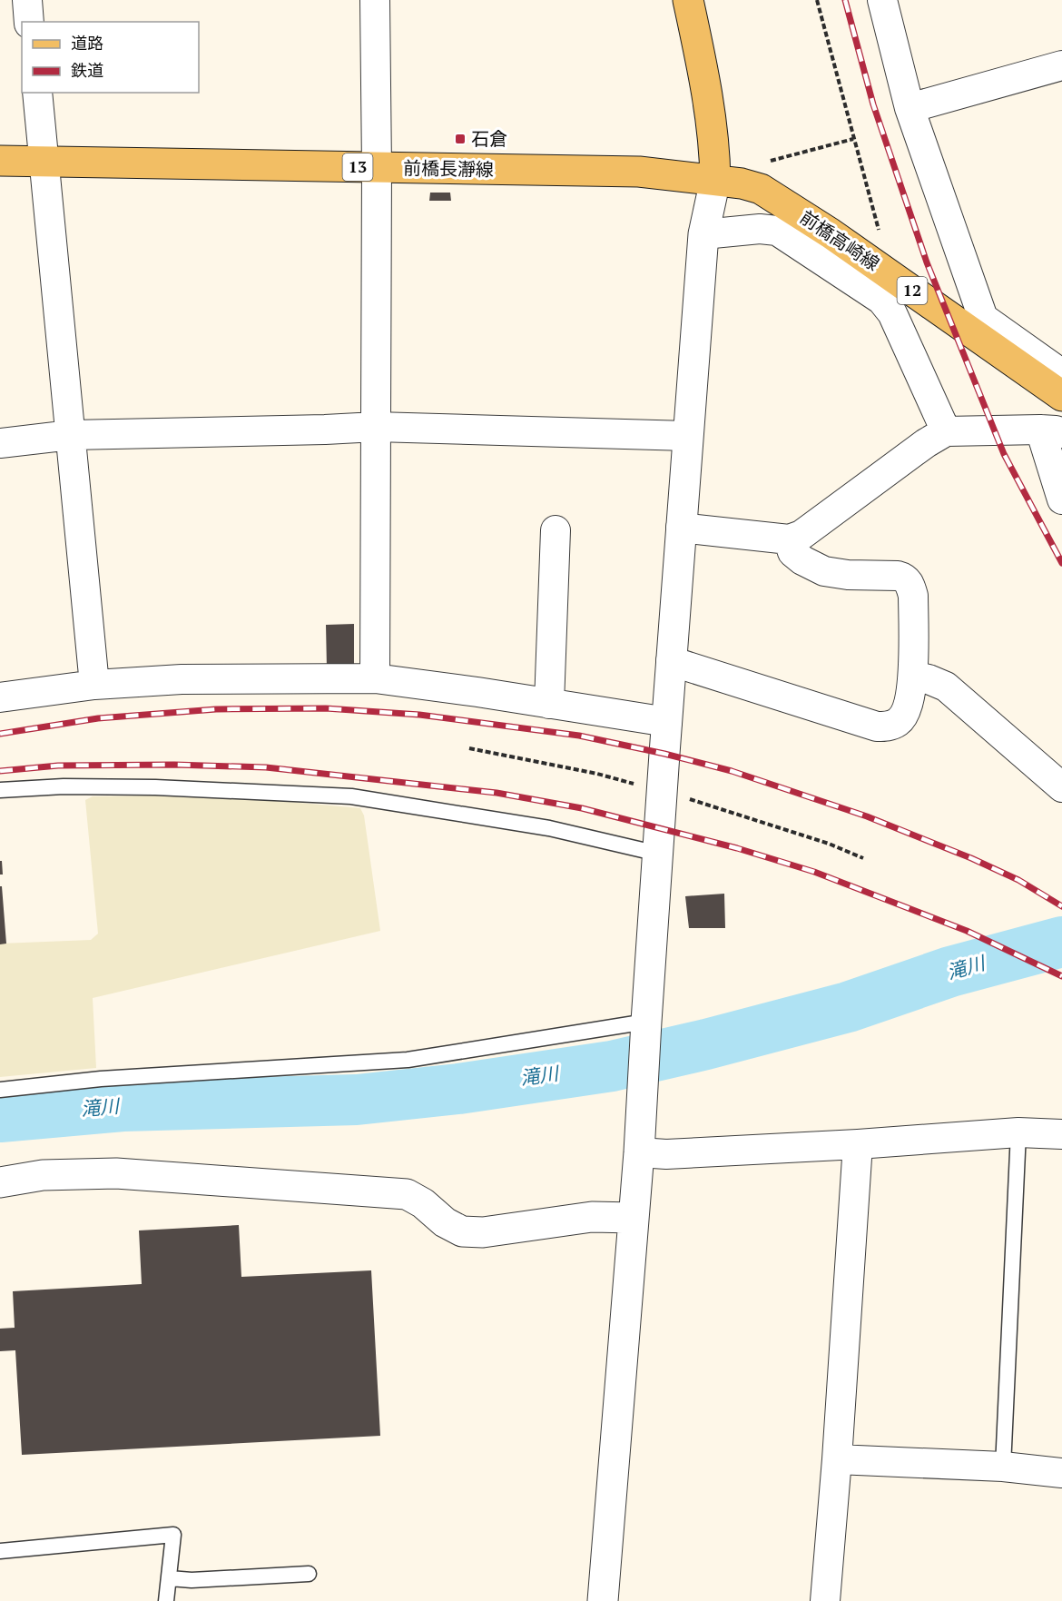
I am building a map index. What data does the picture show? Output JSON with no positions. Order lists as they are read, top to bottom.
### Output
{
  "streets": {
    "main road": [
      "13",
      "前橋長瀞線",
      "前橋高崎線",
      "12"
    ]
  },
  "crossings": [
    ["前橋長瀞線", "前橋高崎線"]
  ],
  "water": ["滝川"],
  "places": {
    "transit": ["石倉"]
  },
  "legend": ["道路", "鉄道"]
}
